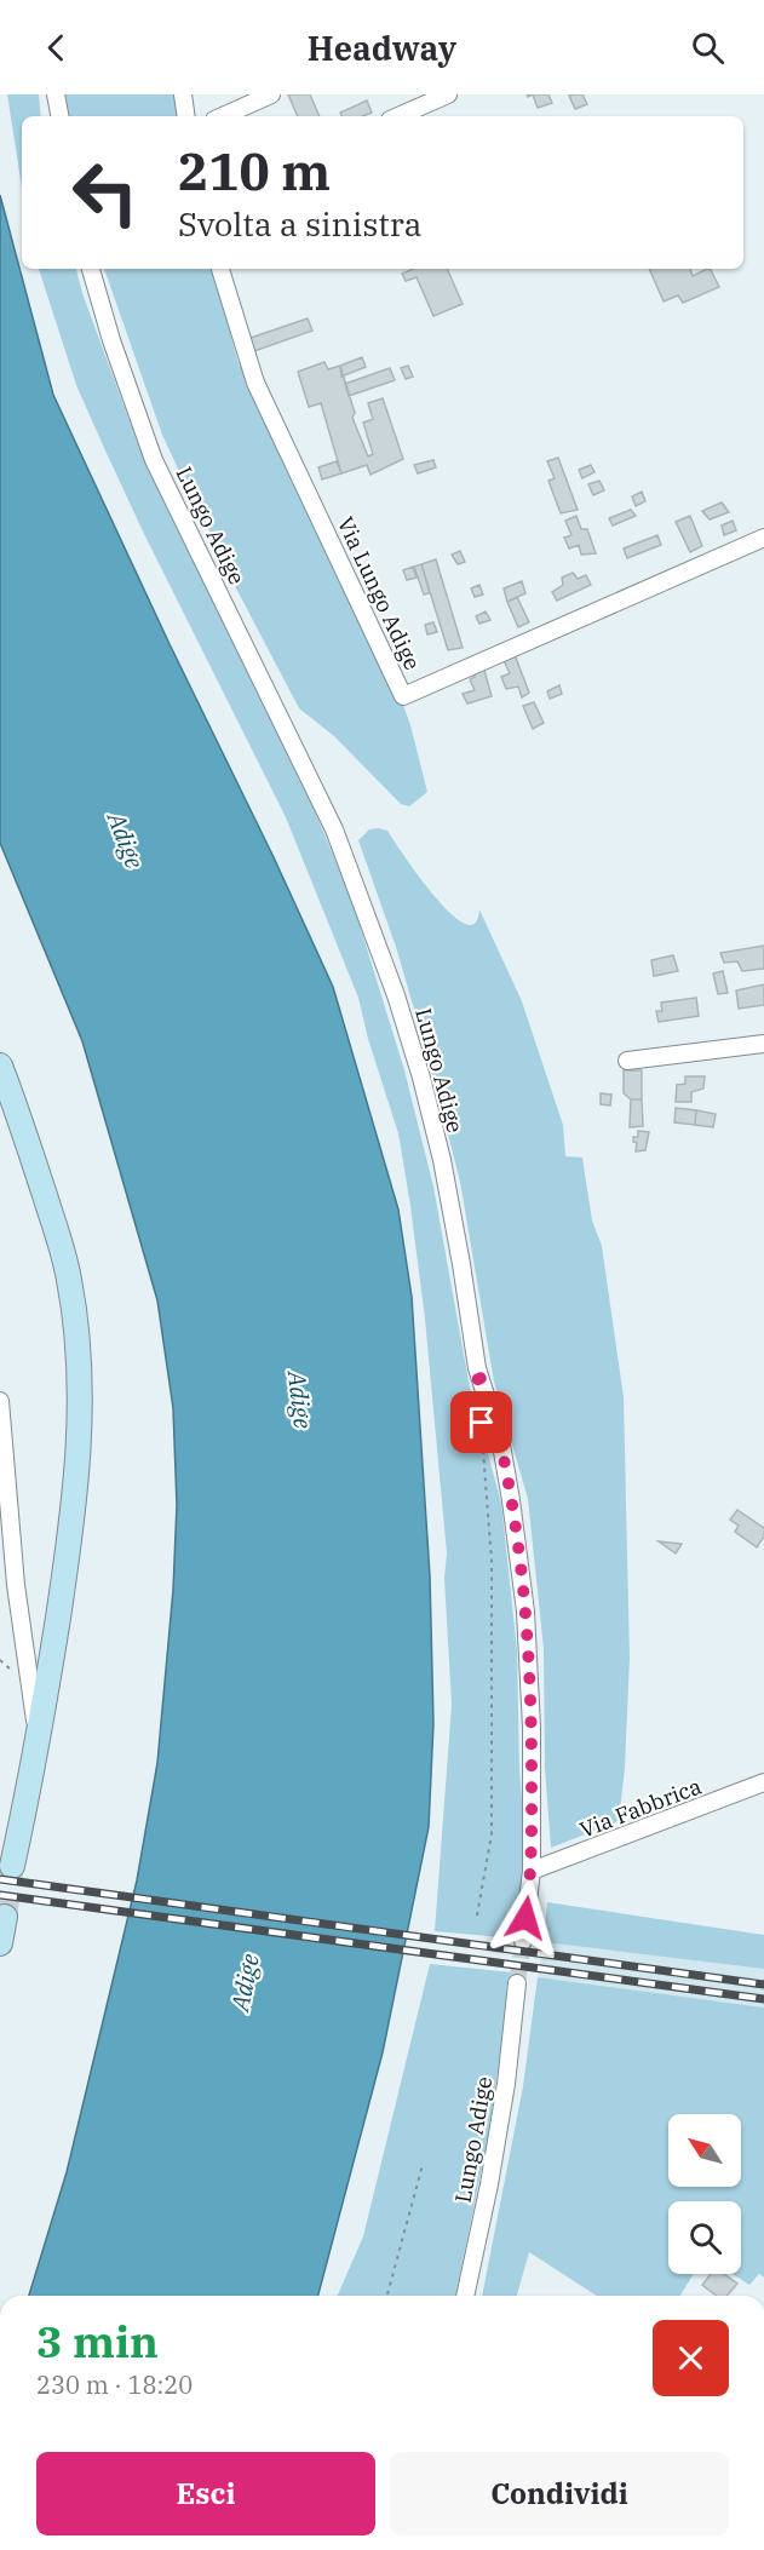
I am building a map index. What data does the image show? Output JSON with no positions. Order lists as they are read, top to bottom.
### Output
{
  "streets": {
    "street": ["Lungo Adige", "Via Lungo Adige", "Via Fabbrica"]
  },
  "crossings": [
    ["Lungo Adige", "Via Fabbrica"]
  ],
  "water": ["Adige"],
  "north": "top left",
  "page": {
    "header": "Headway",
    "turn": ["210 m", "Svolta a sinistra"],
    "heading": ["3 min", "230 m · 18:20"],
    "buttons": ["Esci", "Condividi"]
  }
}
